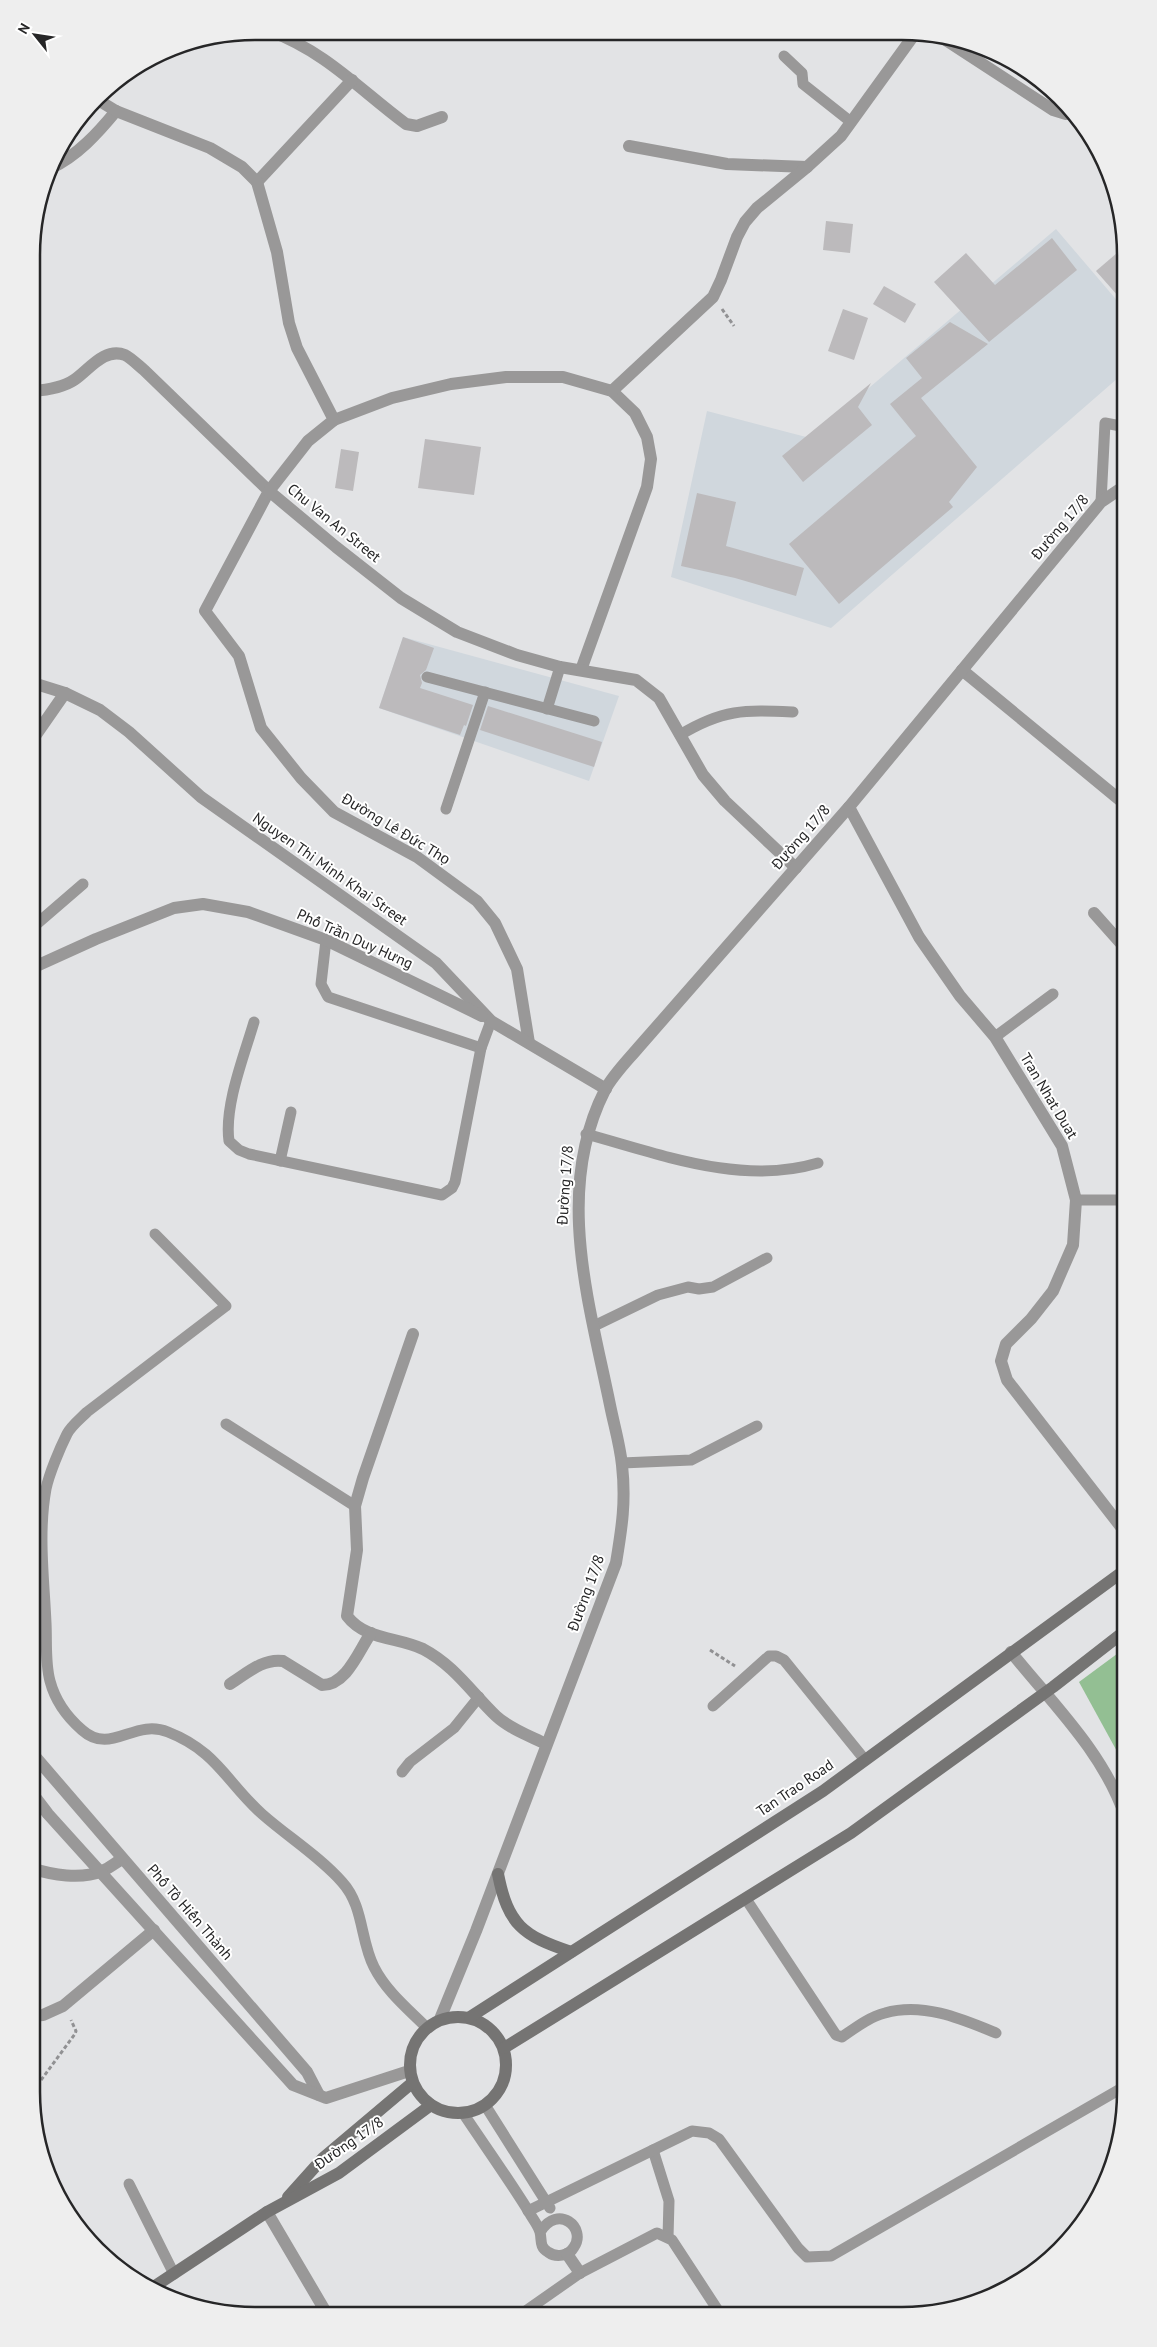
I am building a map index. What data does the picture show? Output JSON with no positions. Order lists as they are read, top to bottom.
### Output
{
  "streets": {
    "main road": ["Đường 17/8", "Tan Trao Road"],
    "street": [
      "Chu Van An Street",
      "Đường Lê Đức Thọ",
      "Nguyen Thi Minh Khai Street",
      "Phố Trần Duy Hưng",
      "Tran Nhat Duat",
      "Phố Tô Hiến Thành"
    ]
  },
  "crossings": [
    ["Chu Van An Street", "Đường 17/8"],
    ["Chu Van An Street", "Đường Lê Đức Thọ"],
    ["Đường 17/8", "Nguyen Thi Minh Khai Street"],
    ["Đường 17/8", "Tran Nhat Duat"],
    ["Đường 17/8", "Tan Trao Road"],
    ["Đường Lê Đức Thọ", "Nguyen Thi Minh Khai Street"],
    ["Nguyen Thi Minh Khai Street", "Phố Trần Duy Hưng"]
  ],
  "north": "top left"
}
